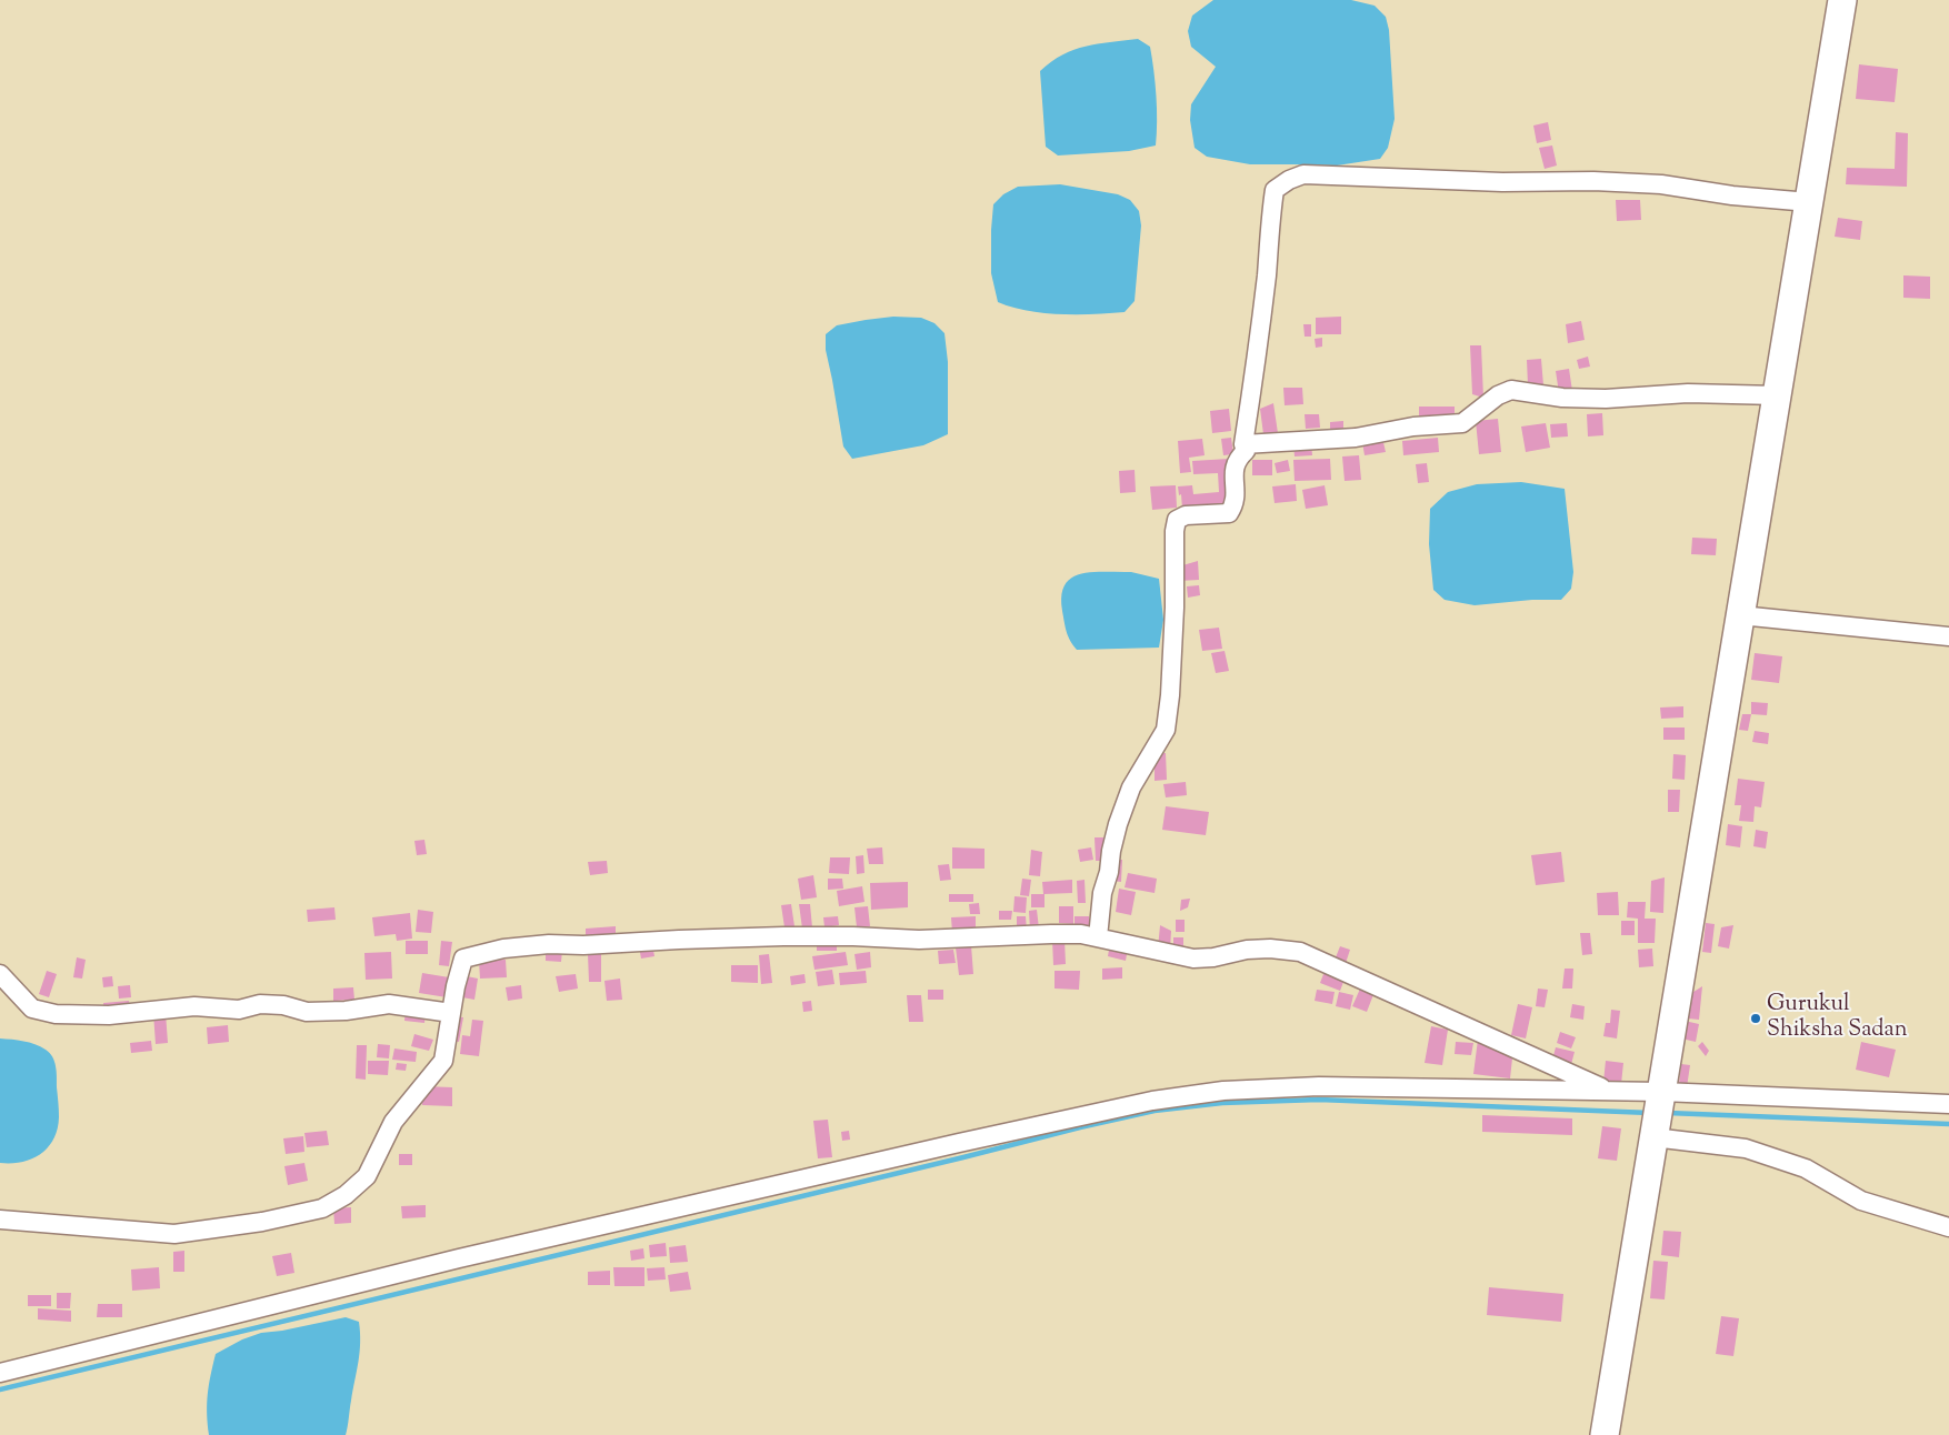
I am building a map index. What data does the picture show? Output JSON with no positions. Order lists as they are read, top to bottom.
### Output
{
  "places": ["Gurukul Shiksha Sadan"]
}
